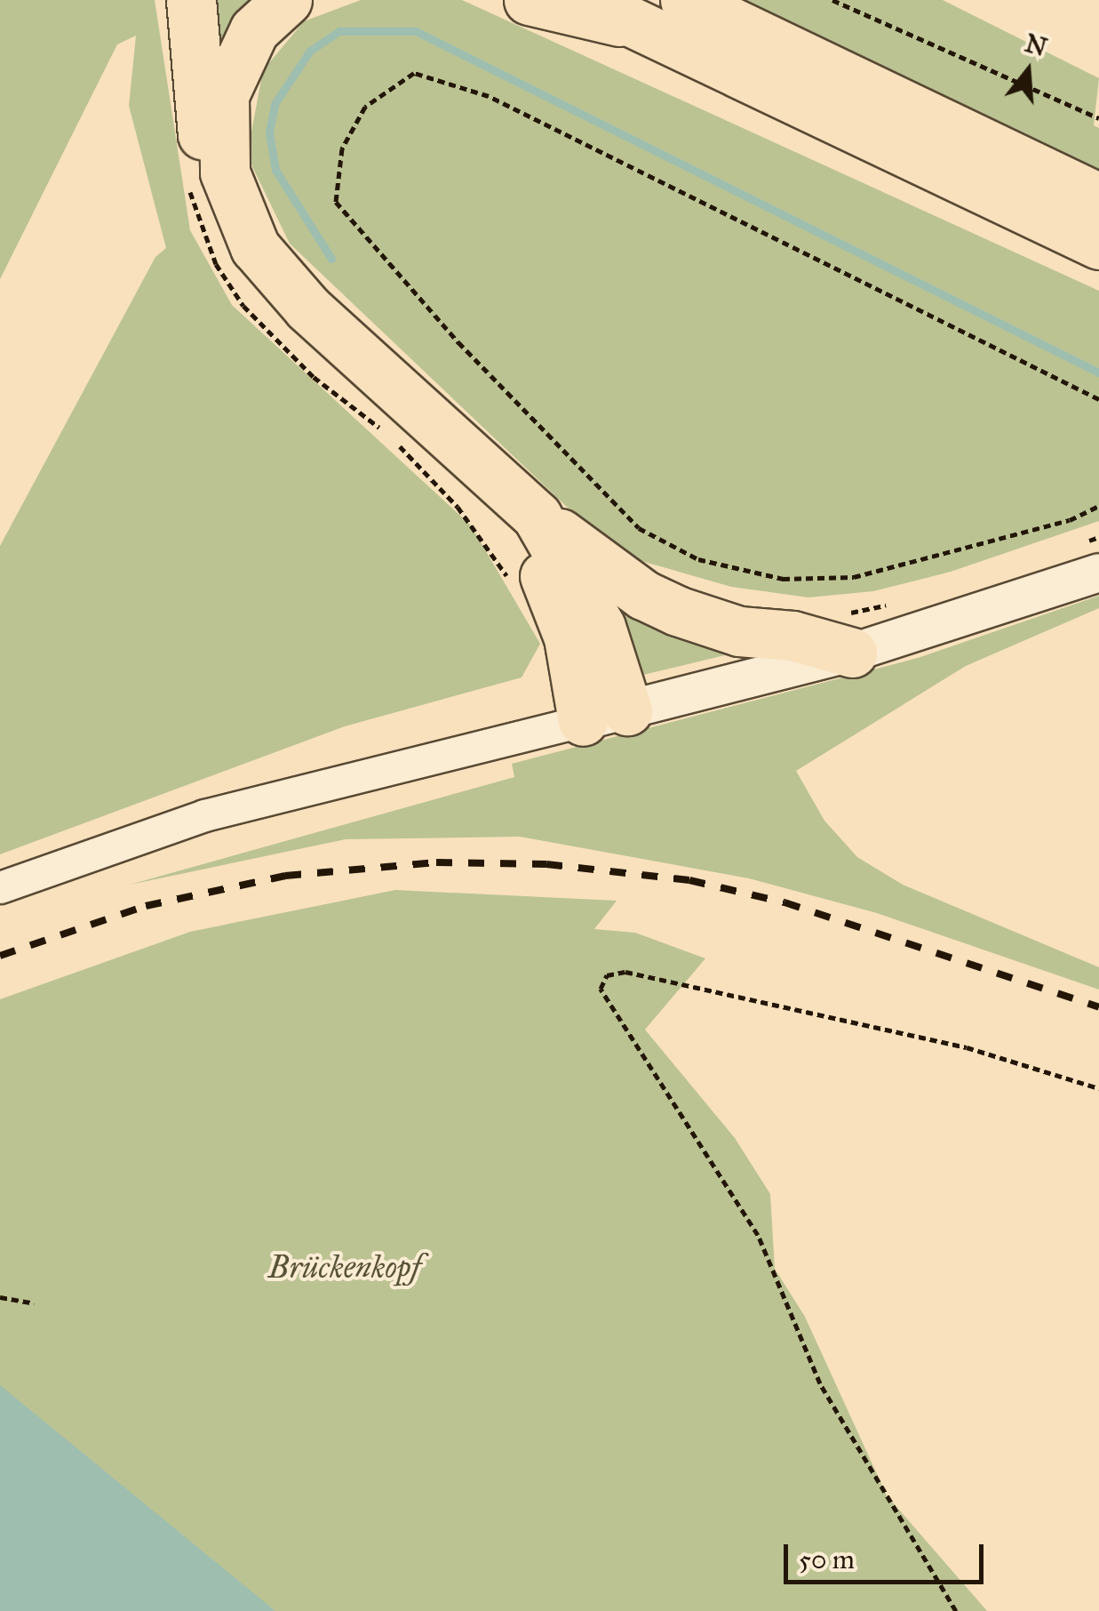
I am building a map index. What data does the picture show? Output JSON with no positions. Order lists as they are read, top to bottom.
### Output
{
  "parks": ["Brückenkopf"],
  "scale_bar": "50 m",
  "north": "top"
}
